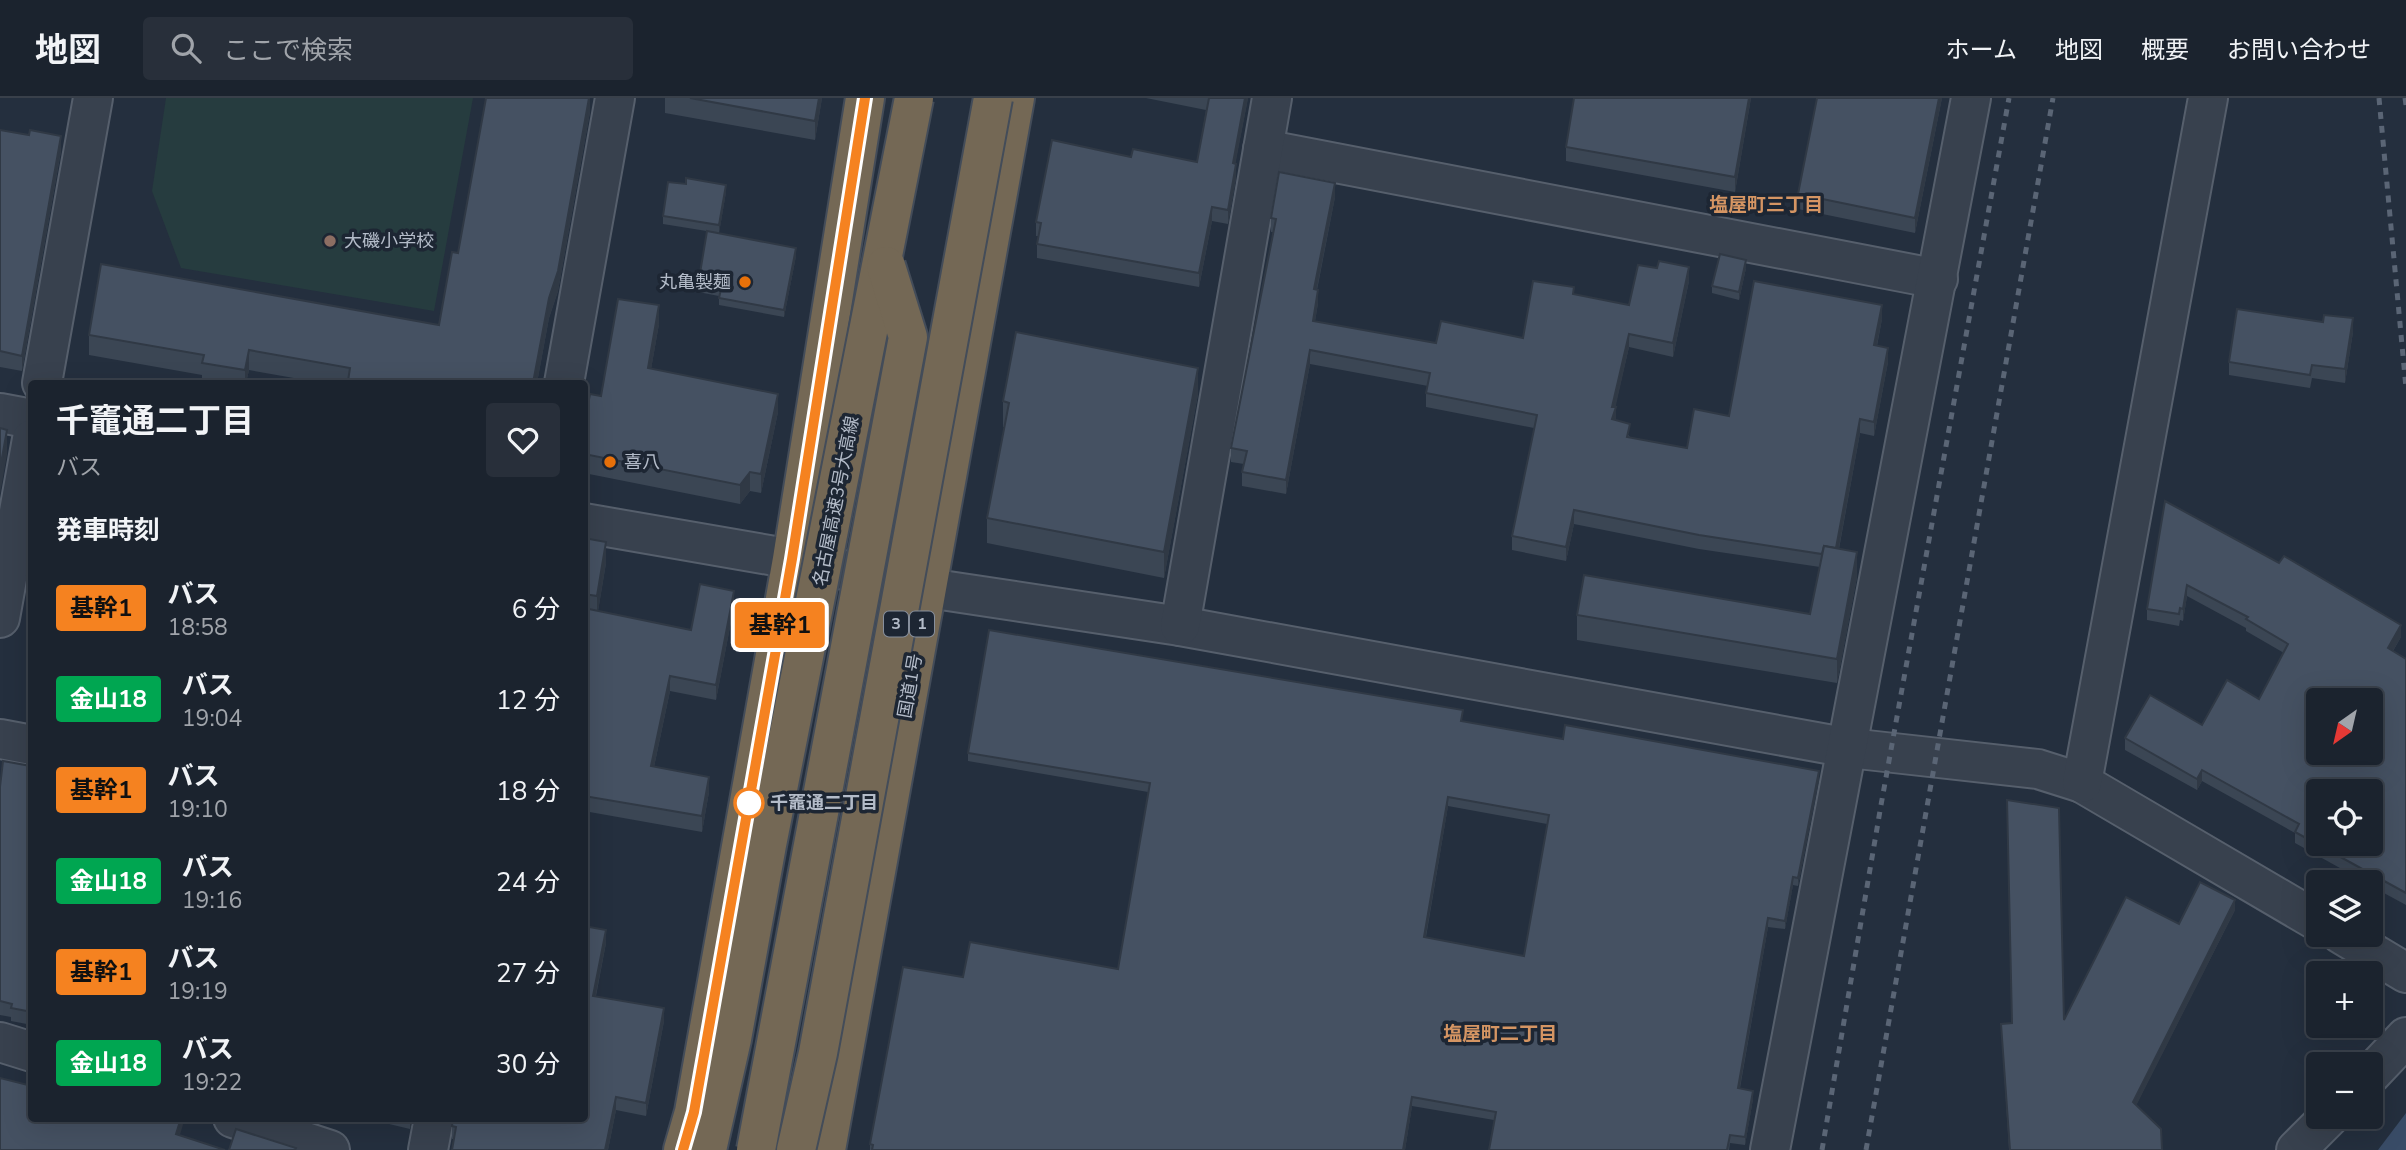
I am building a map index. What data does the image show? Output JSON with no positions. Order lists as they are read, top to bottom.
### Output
{
  "streets": {
    "highway": [
      "名古屋高速3号大高線",
      "3",
      "1",
      "国道1号"
    ]
  },
  "districts": ["塩屋町三丁目", "塩屋町二丁目"],
  "places": [
    "大磯小学校",
    "丸亀製麺",
    "喜八",
    "千竈通二丁目"
  ],
  "lines": ["bus line 基幹1"],
  "north": "bottom left",
  "page": {
    "header": "地図",
    "search": "ここで検索",
    "nav": [
      "ホーム",
      "地図",
      "概要",
      "お問い合わせ"
    ],
    "on_map": "基幹1",
    "heading": [
      ["千竈通二丁目", "バス"],
      "発車時刻"
    ],
    "list": [
      {
        "mark": "基幹1",
        "name": "バス",
        "note": "18:58",
        "value": "6 分"
      },
      {
        "mark": "金山18",
        "name": "バス",
        "note": "19:04",
        "value": "12 分"
      },
      {
        "mark": "基幹1",
        "name": "バス",
        "note": "19:10",
        "value": "18 分"
      },
      {
        "mark": "金山18",
        "name": "バス",
        "note": "19:16",
        "value": "24 分"
      },
      {
        "mark": "基幹1",
        "name": "バス",
        "note": "19:19",
        "value": "27 分"
      },
      {
        "mark": "金山18",
        "name": "バス",
        "note": "19:22",
        "value": "30 分"
      }
    ],
    "map_buttons": ["+", "−"]
  }
}
